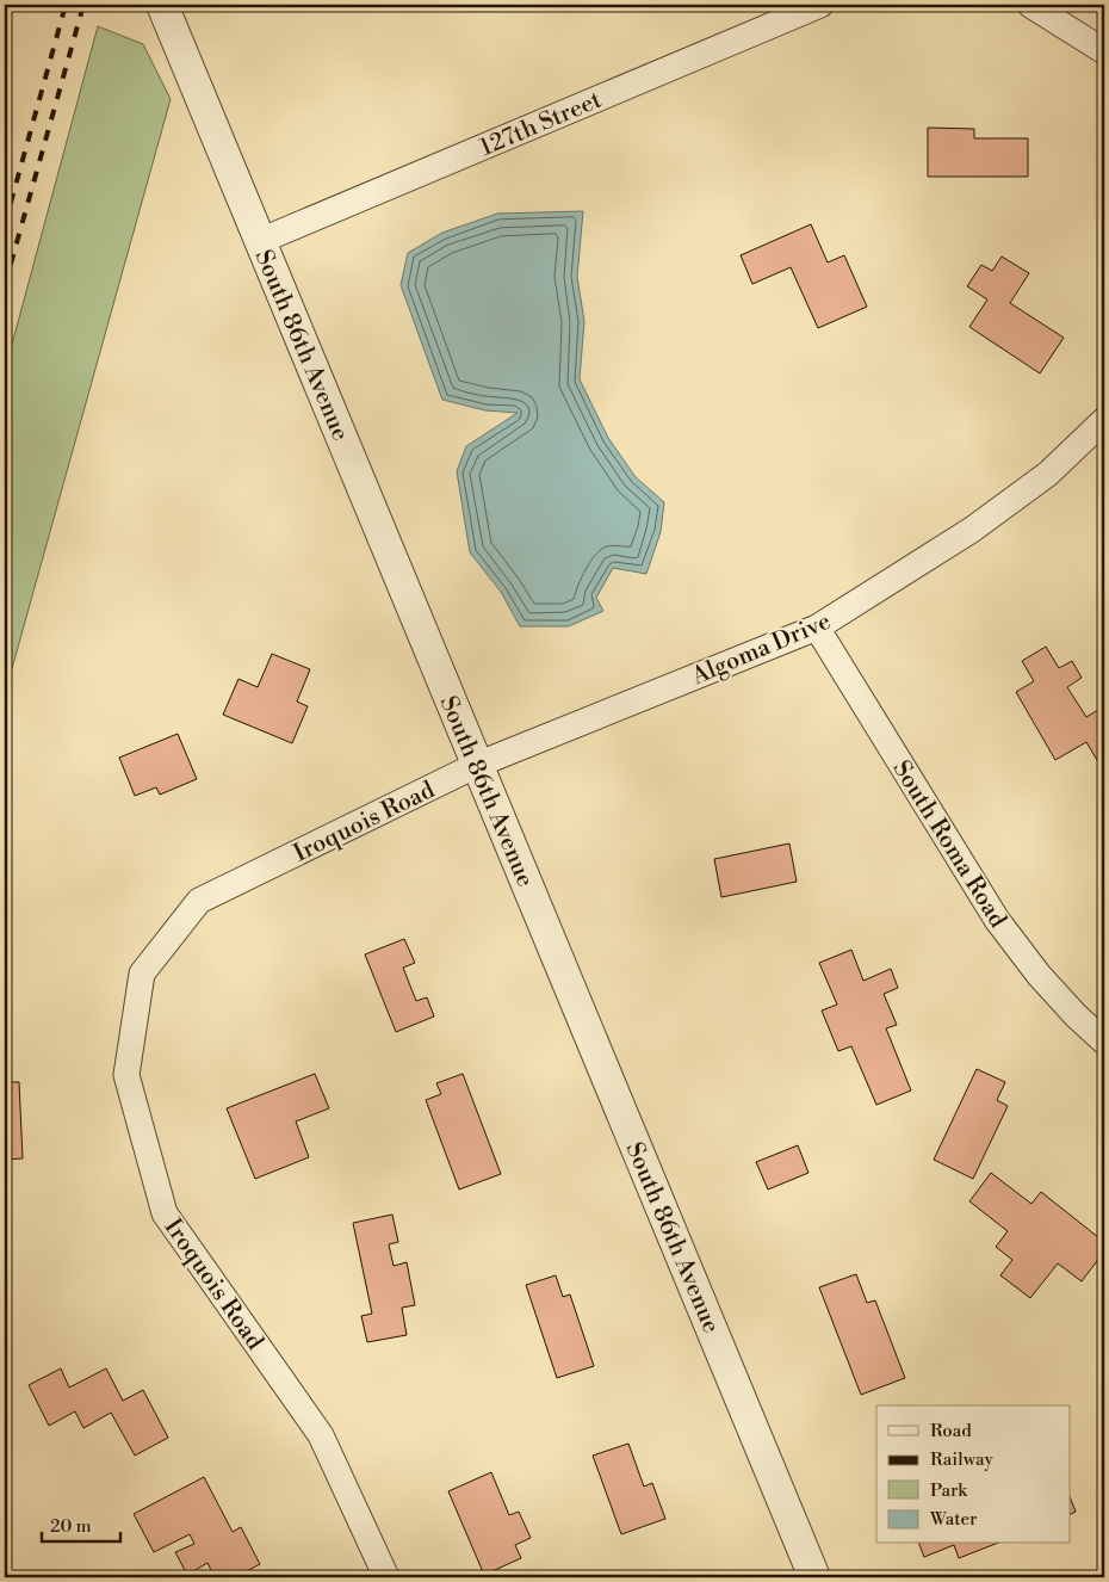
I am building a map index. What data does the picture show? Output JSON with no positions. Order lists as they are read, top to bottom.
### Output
{
  "streets": {
    "street": [
      "127th Street",
      "South 86th Avenue",
      "Algoma Drive",
      "Iroquois Road",
      "South Roma Road"
    ]
  },
  "crossings": [
    ["127th Street", "South 86th Avenue"],
    ["South 86th Avenue", "Algoma Drive"],
    ["South 86th Avenue", "Iroquois Road"],
    ["Algoma Drive", "Iroquois Road"],
    ["Algoma Drive", "South Roma Road"]
  ],
  "legend": [
    "Road",
    "Railway",
    "Park",
    "Water"
  ],
  "scale_bar": "20 m"
}
